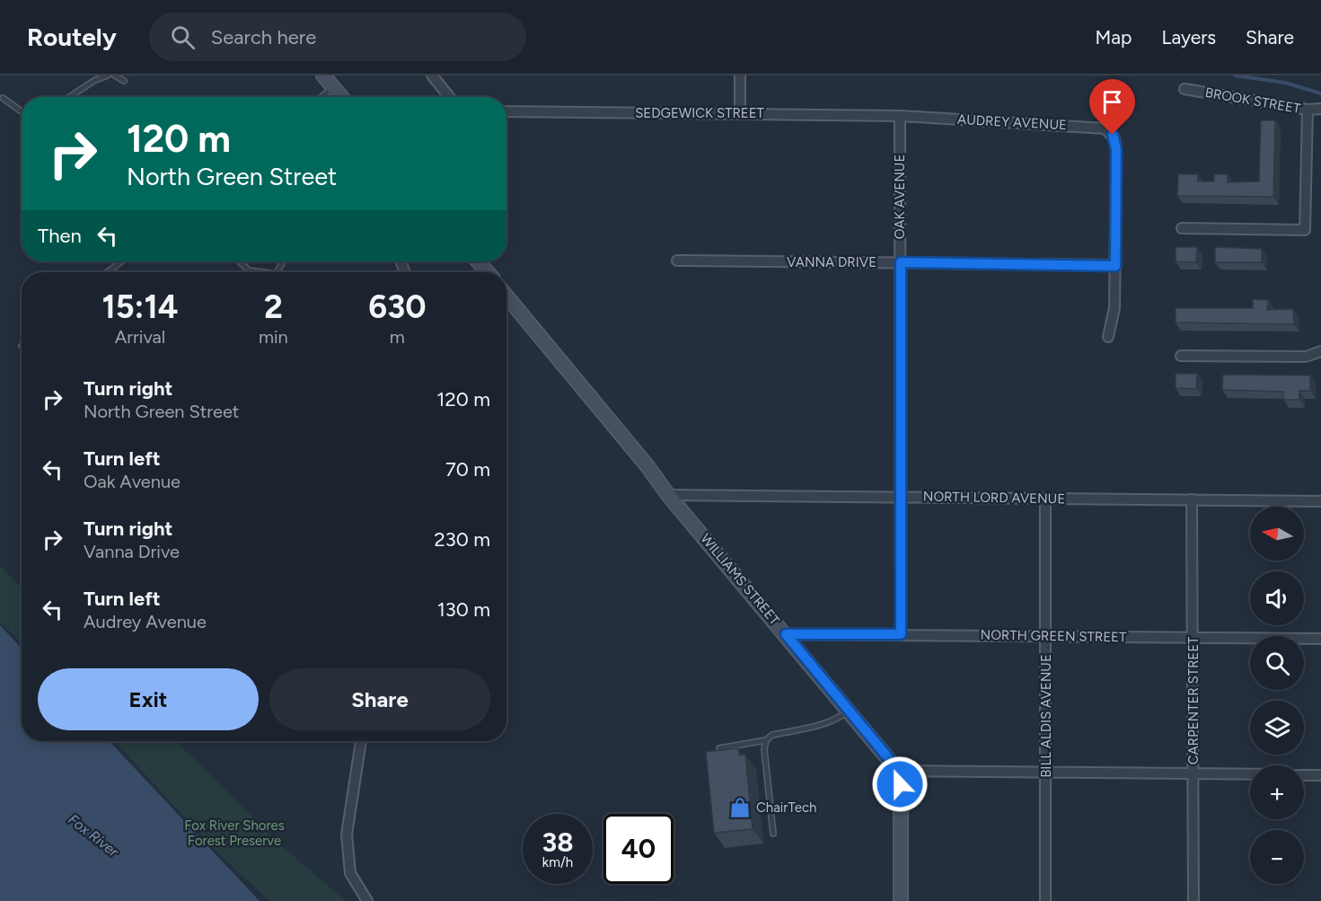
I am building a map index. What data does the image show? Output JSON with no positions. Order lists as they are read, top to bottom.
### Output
{
  "streets": {
    "street": [
      "BROOK STREET",
      "SEDGEWICK STREET",
      "AUDREY AVENUE",
      "OAK AVENUE",
      "VANNA DRIVE",
      "NORTH LORD AVENUE",
      "WILLIAMS STREET",
      "NORTH GREEN STREET",
      "CARPENTER STREET",
      "BILL ALDIS AVENUE"
    ]
  },
  "crossings": [
    ["SEDGEWICK STREET", "AUDREY AVENUE"],
    ["SEDGEWICK STREET", "OAK AVENUE"],
    ["AUDREY AVENUE", "OAK AVENUE"],
    ["AUDREY AVENUE", "VANNA DRIVE"],
    ["OAK AVENUE", "VANNA DRIVE"],
    ["OAK AVENUE", "NORTH LORD AVENUE"],
    ["OAK AVENUE", "NORTH GREEN STREET"],
    ["NORTH LORD AVENUE", "WILLIAMS STREET"],
    ["NORTH LORD AVENUE", "CARPENTER STREET"],
    ["NORTH LORD AVENUE", "BILL ALDIS AVENUE"],
    ["WILLIAMS STREET", "NORTH GREEN STREET"],
    ["NORTH GREEN STREET", "CARPENTER STREET"],
    ["NORTH GREEN STREET", "BILL ALDIS AVENUE"]
  ],
  "water": ["Fox River"],
  "parks": ["Fox River Shores Forest Preserve"],
  "places": {
    "shop": ["ChairTech"]
  },
  "north": "left",
  "page": {
    "header": "Routely",
    "search": "Search here",
    "nav": ["Map", "Layers", "Share"],
    "turn": ["120 m", "North Green Street"],
    "then": "Then",
    "eta": [
      "15:14",
      "Arrival",
      "2",
      "min",
      "630",
      "m"
    ],
    "list": [
      {
        "name": "Turn right",
        "note": "North Green Street",
        "value": "120 m"
      },
      {
        "name": "Turn left",
        "note": "Oak Avenue",
        "value": "70 m"
      },
      {
        "name": "Turn right",
        "note": "Vanna Drive",
        "value": "230 m"
      },
      {
        "name": "Turn left",
        "note": "Audrey Avenue",
        "value": "130 m"
      }
    ],
    "map_buttons": ["+", "−"],
    "buttons": ["Exit", "Share"],
    "speed": "38 km/h",
    "limit": "40"
  }
}
